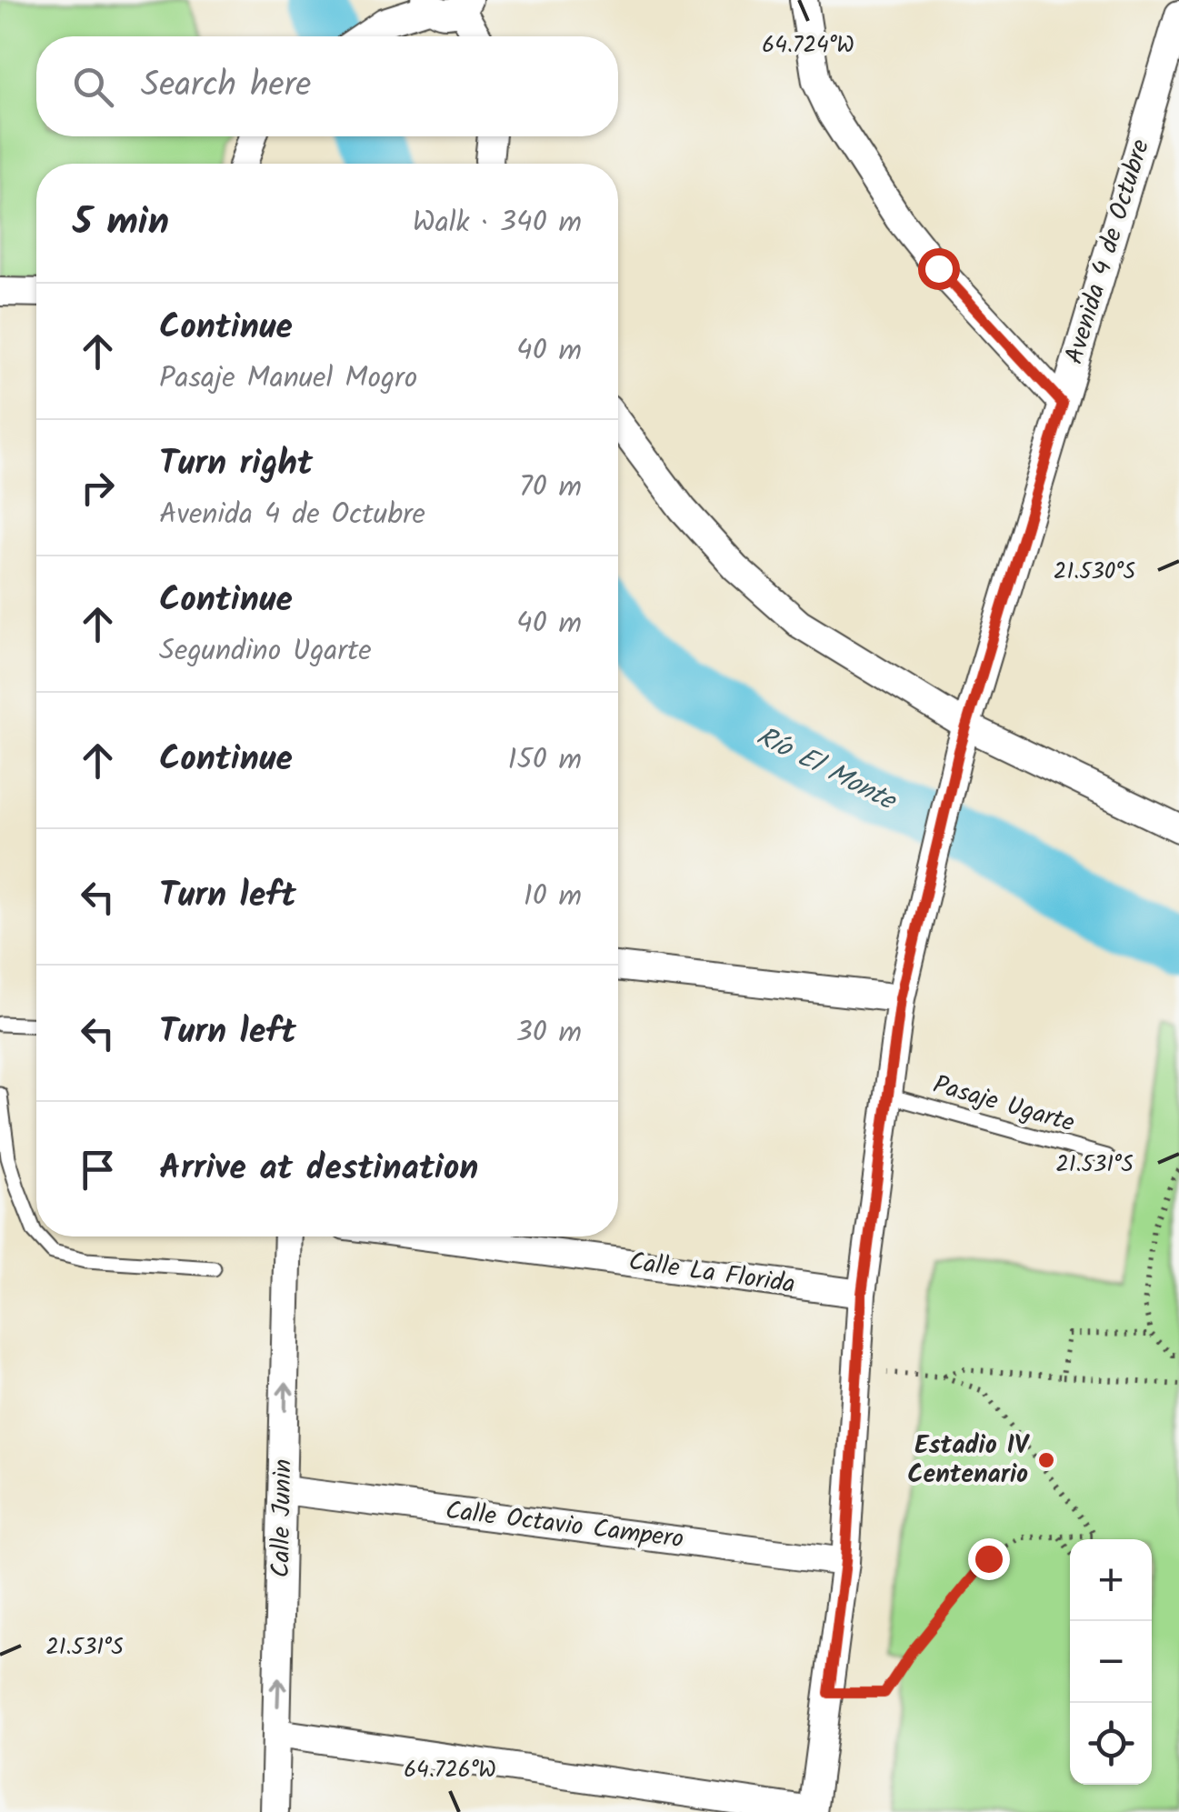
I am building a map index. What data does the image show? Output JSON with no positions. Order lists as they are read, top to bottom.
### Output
{
  "streets": {
    "street": [
      "Avenida 4 de Octubre",
      "Calle La Florida",
      "Calle Junin",
      "Calle Octavio Campero"
    ],
    "lane": ["Pasaje Ugarte"]
  },
  "crossings": [
    ["Avenida 4 de Octubre", "Pasaje Ugarte"],
    ["Avenida 4 de Octubre", "Calle La Florida"],
    ["Avenida 4 de Octubre", "Calle Octavio Campero"],
    ["Calle Junin", "Calle Octavio Campero"]
  ],
  "one_way": ["Calle Junin"],
  "water": ["Río El Monte"],
  "places": ["Estadio IV Centenario"],
  "page": {
    "search": "Search here",
    "heading": ["5 min", "Walk · 340 m"],
    "list": [
      ["Continue", "Pasaje Manuel Mogro", "40 m"],
      ["Turn right", "Avenida 4 de Octubre", "70 m"],
      ["Continue", "Segundino Ugarte", "40 m"],
      ["Continue", "150 m"],
      ["Turn left", "10 m"],
      ["Turn left", "30 m"],
      "Arrive at destination"
    ],
    "map_buttons": ["+", "−"]
  },
  "coordinates": [
    "64.724°W",
    "21.530°S",
    "21.531°S",
    "64.726°W"
  ]
}
